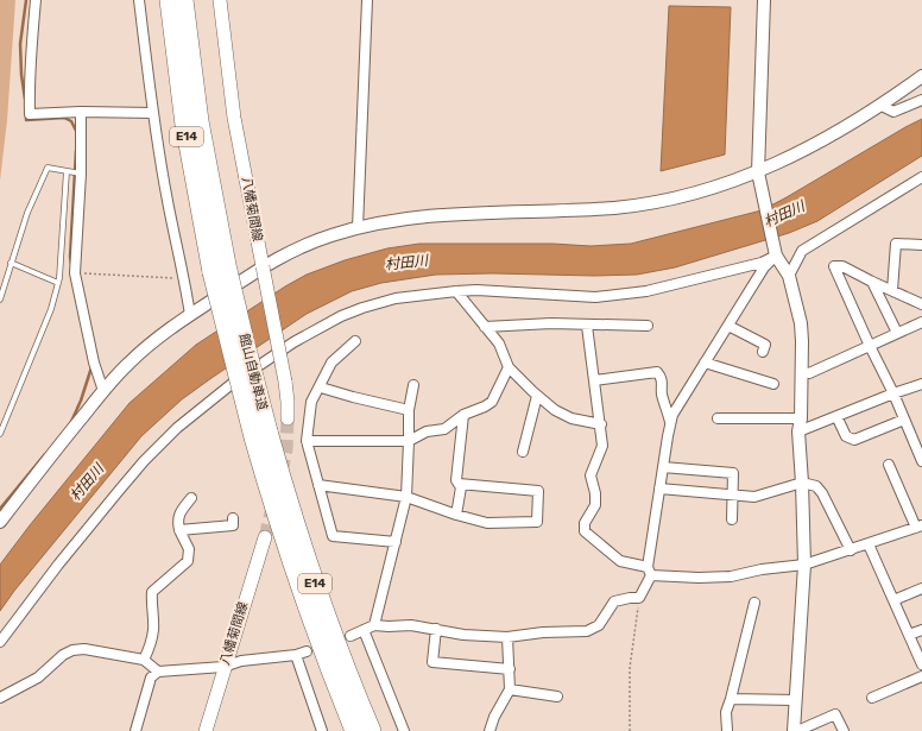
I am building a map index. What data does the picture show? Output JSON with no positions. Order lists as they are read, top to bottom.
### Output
{
  "streets": {
    "highway": ["E14", "館山自動車道"],
    "main road": ["八幡菊間線"]
  },
  "water": ["村田川"]
}
